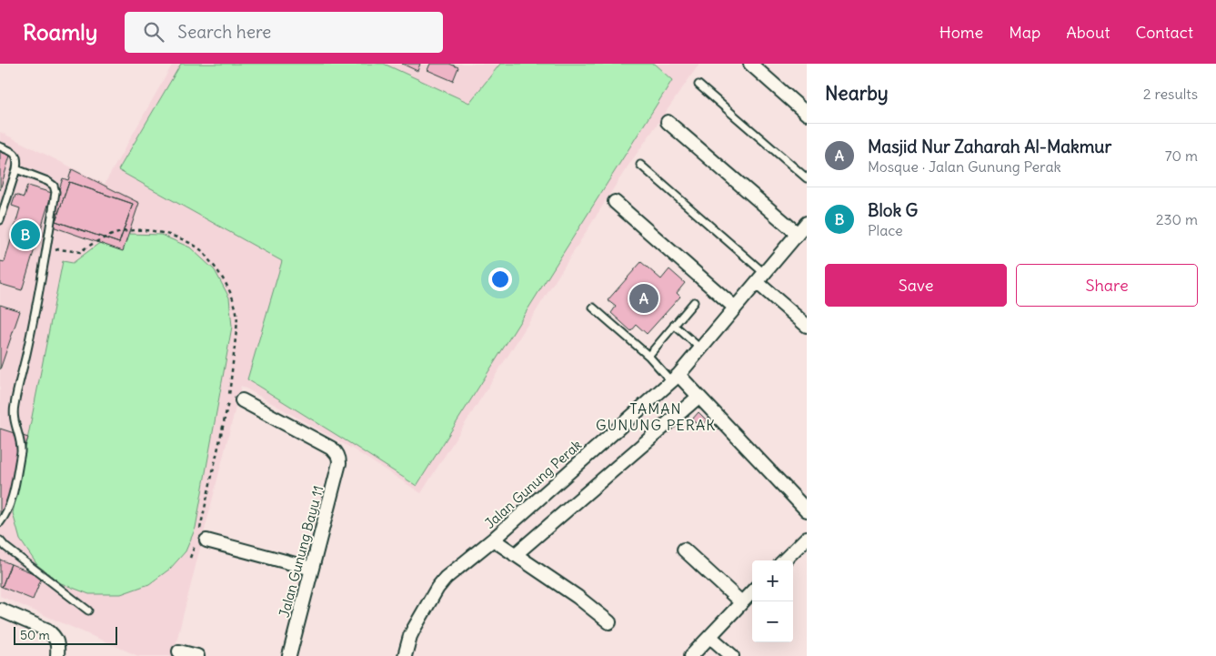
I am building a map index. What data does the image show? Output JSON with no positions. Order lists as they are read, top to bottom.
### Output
{
  "streets": {
    "street": ["Jalan Gunung Perak", "Jalan Gunung Bayu 11"]
  },
  "districts": ["TAMAN GUNUNG PERAK"],
  "scale_bar": "50 m",
  "page": {
    "header": "Roamly",
    "search": "Search here",
    "nav": [
      "Home",
      "Map",
      "About",
      "Contact"
    ],
    "heading": ["Nearby", "2 results"],
    "list": [
      {
        "mark": "A",
        "name": "Masjid Nur Zaharah Al-Makmur",
        "note": "Mosque · Jalan Gunung Perak",
        "value": "70 m"
      },
      {
        "mark": "B",
        "name": "Blok G",
        "note": "Place",
        "value": "230 m"
      }
    ],
    "pins": ["B", "A"],
    "buttons": ["Save", "Share"],
    "map_buttons": ["+", "−"],
    "scale": "50 m"
  }
}
